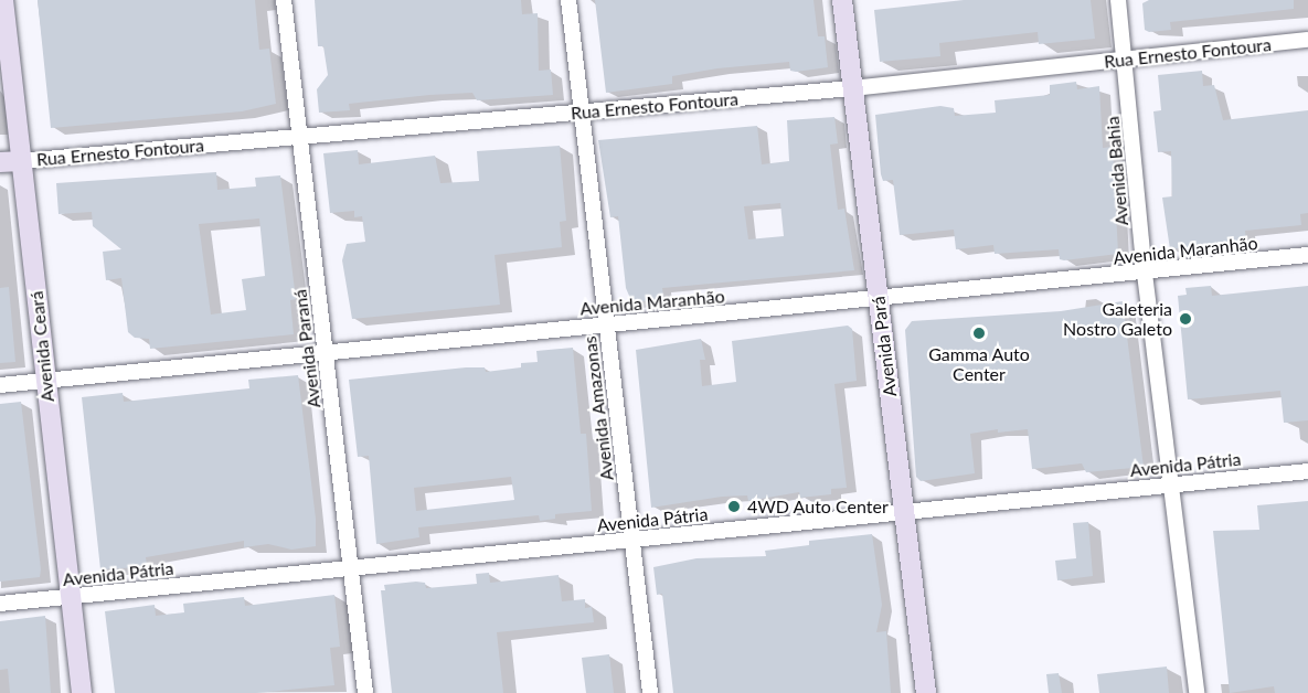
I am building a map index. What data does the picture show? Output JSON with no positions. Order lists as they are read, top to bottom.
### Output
{
  "streets": {
    "street": [
      "Rua Ernesto Fontoura",
      "Avenida Bahia",
      "Avenida Maranhão",
      "Avenida Ceará",
      "Avenida Pará",
      "Avenida Paraná",
      "Avenida Amazonas",
      "Avenida Pátria"
    ]
  },
  "crossings": [
    ["Rua Ernesto Fontoura", "Avenida Bahia"],
    ["Rua Ernesto Fontoura", "Avenida Ceará"],
    ["Rua Ernesto Fontoura", "Avenida Pará"],
    ["Rua Ernesto Fontoura", "Avenida Paraná"],
    ["Rua Ernesto Fontoura", "Avenida Amazonas"],
    ["Avenida Bahia", "Avenida Maranhão"],
    ["Avenida Bahia", "Avenida Pátria"],
    ["Avenida Maranhão", "Avenida Ceará"],
    ["Avenida Maranhão", "Avenida Pará"],
    ["Avenida Maranhão", "Avenida Paraná"],
    ["Avenida Maranhão", "Avenida Amazonas"],
    ["Avenida Ceará", "Avenida Pátria"],
    ["Avenida Pará", "Avenida Pátria"],
    ["Avenida Paraná", "Avenida Pátria"],
    ["Avenida Amazonas", "Avenida Pátria"]
  ],
  "places": ["Galeteria Nostro Galeto", "Gamma Auto Center", "4WD Auto Center"]
}
